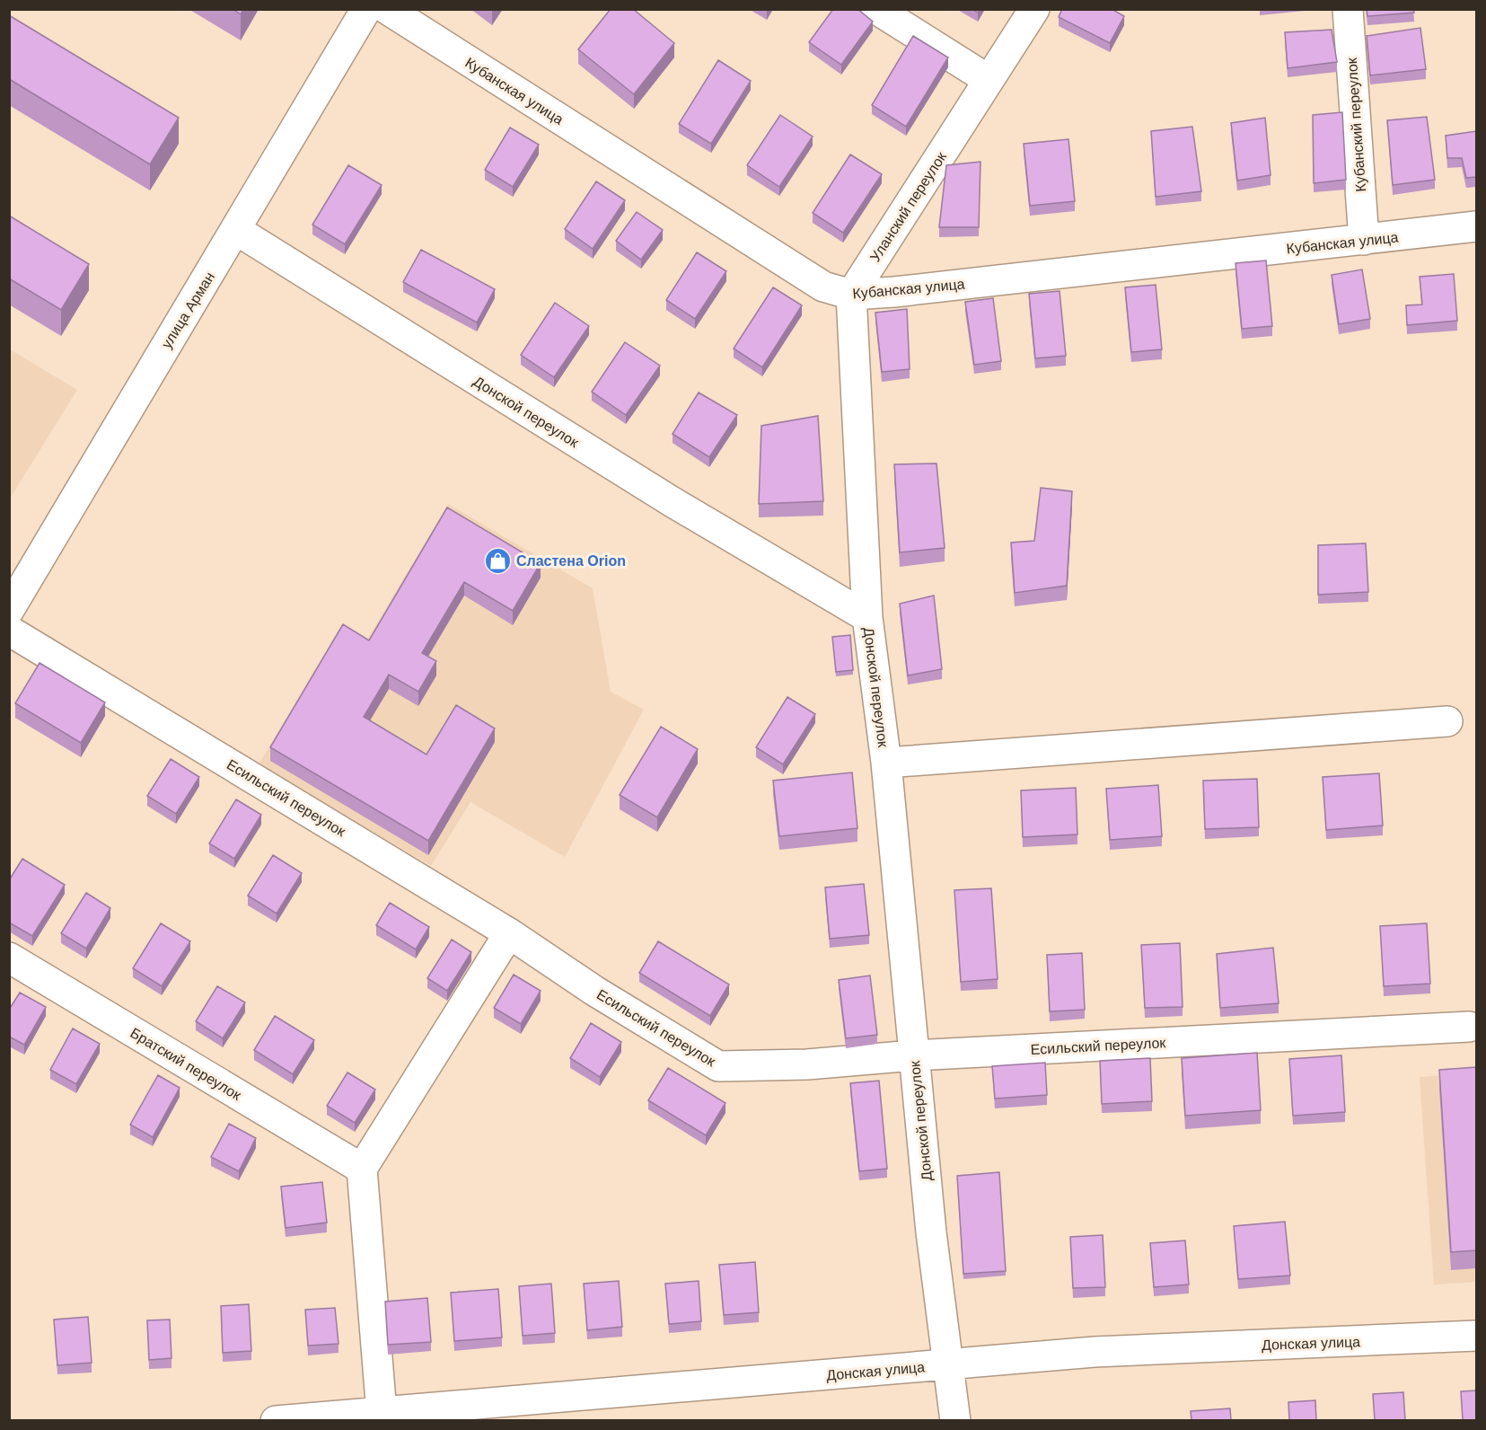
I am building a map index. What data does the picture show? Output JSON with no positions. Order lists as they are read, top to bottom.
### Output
{
  "streets": {
    "street": [
      "Кубанская улица",
      "Кубанский переулок",
      "Уланский переулок",
      "улица Арман",
      "Донской переулок",
      "Есильский переулок",
      "Братский переулок",
      "Донская улица"
    ]
  },
  "crossings": [
    ["Кубанская улица", "Кубанский переулок"],
    ["Кубанская улица", "Уланский переулок"],
    ["улица Арман", "Донской переулок"],
    ["Донской переулок", "Есильский переулок"],
    ["Донской переулок", "Донская улица"]
  ],
  "places": {
    "shop": ["Сластена Orion"]
  }
}
